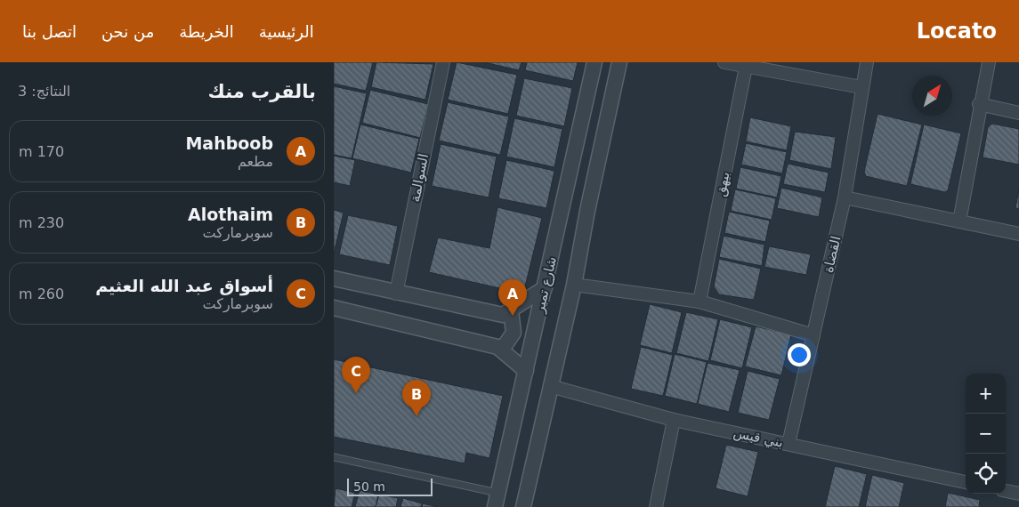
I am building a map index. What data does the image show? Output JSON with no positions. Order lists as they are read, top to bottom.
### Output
{
  "streets": {
    "street": [
      "السوالمة",
      "بيهق",
      "القضاة",
      "شارع تمير",
      "بني قيس"
    ]
  },
  "crossings": [
    ["القضاة", "بني قيس"]
  ],
  "scale_bar": "50 m",
  "north": "top right",
  "page": {
    "header": "Locato",
    "nav": [
      "الرئيسية",
      "الخريطة",
      "من نحن",
      "اتصل بنا"
    ],
    "heading": ["بالقرب منك", "النتائج: 3"],
    "list": [
      {
        "mark": "A",
        "name": "Mahboob",
        "note": "مطعم",
        "value": "170 m"
      },
      {
        "mark": "B",
        "name": "Alothaim",
        "note": "سوبرماركت",
        "value": "230 m"
      },
      {
        "mark": "C",
        "name": "أسواق عبد الله العثيم",
        "note": "سوبرماركت",
        "value": "260 m"
      }
    ],
    "pins": ["A", "C", "B"],
    "map_buttons": ["+", "−"],
    "scale": "50 m"
  }
}
